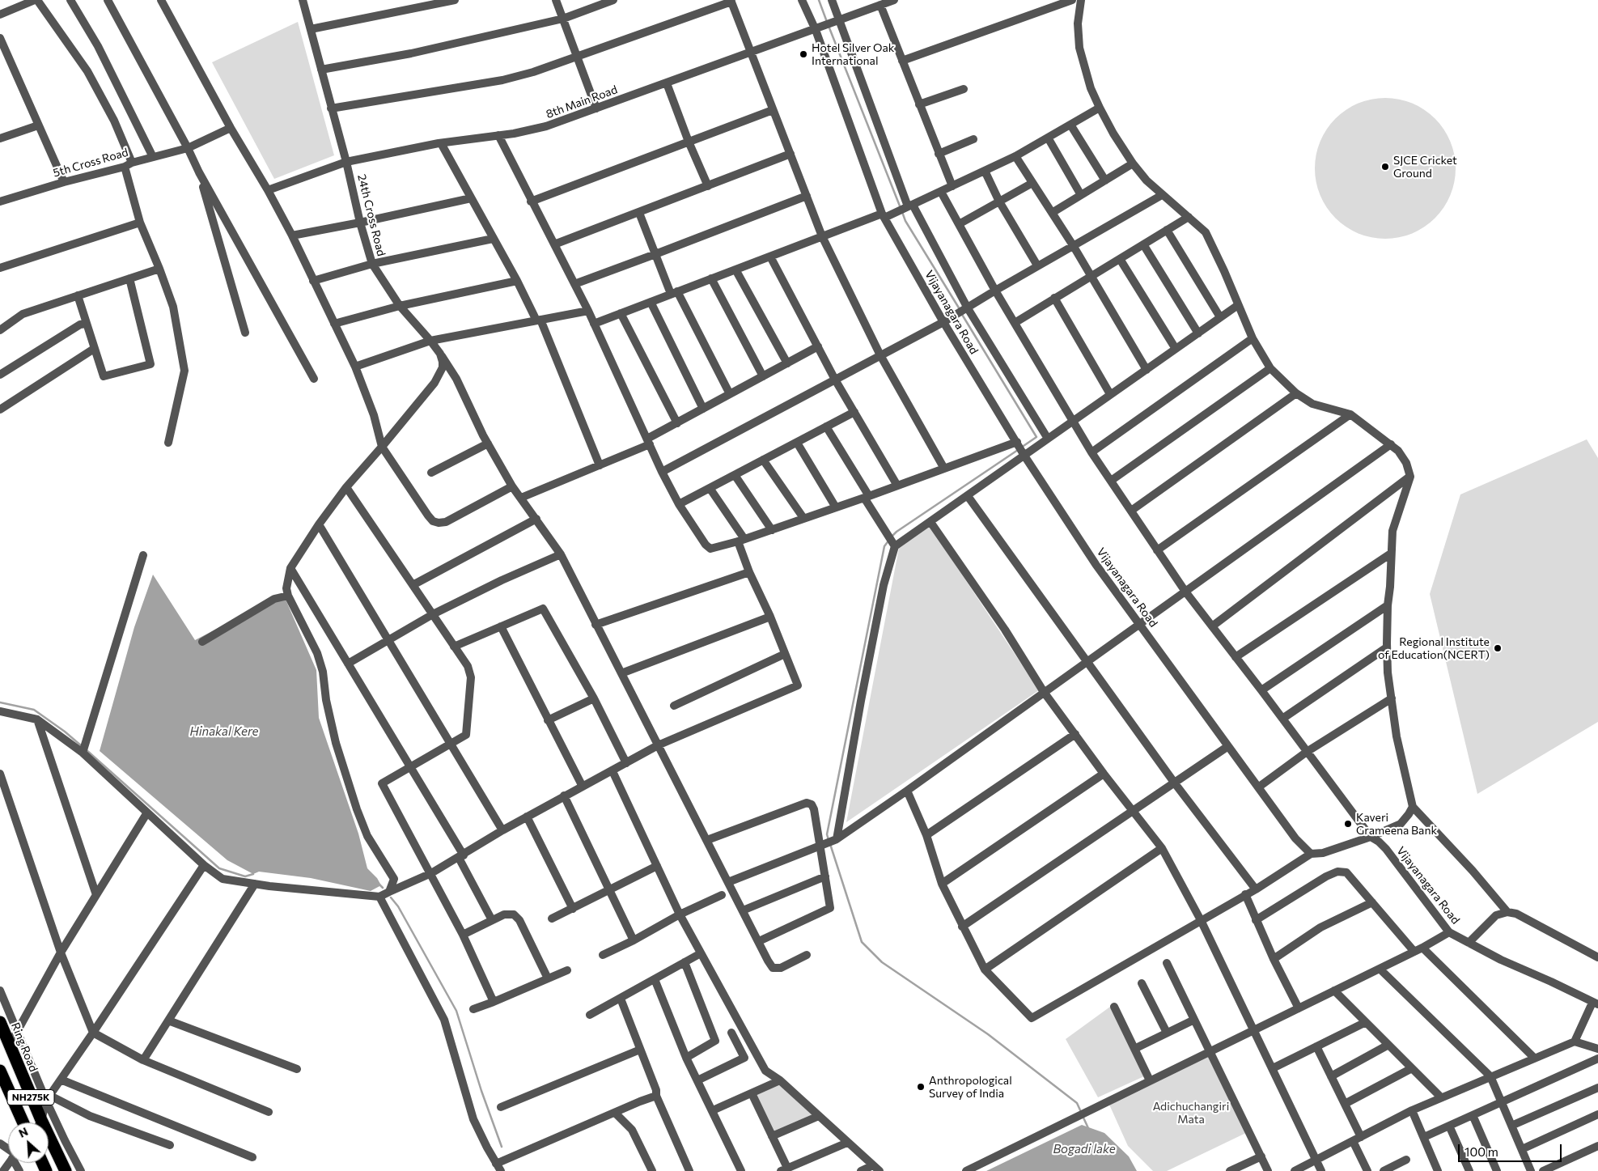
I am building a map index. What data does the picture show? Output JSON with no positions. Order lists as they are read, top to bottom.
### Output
{
  "streets": {
    "highway": ["Ring Road", "NH275K"],
    "street": [
      "8th Main Road",
      "5th Cross Road",
      "24th Cross Road",
      "Vijayanagara Road"
    ]
  },
  "crossings": [
    ["8th Main Road", "24th Cross Road"],
    ["8th Main Road", "Vijayanagara Road"]
  ],
  "water": ["Hinakal Kere", "Bogadi lake"],
  "parks": ["Adichuchangiri Mata"],
  "places": [
    "Hotel Silver Oak International",
    "SJCE Cricket Ground",
    "Regional Institute of Education(NCERT)",
    "Kaveri Grameena Bank",
    "Anthropological Survey of India"
  ],
  "scale_bar": "100 m",
  "north": "top left"
}
